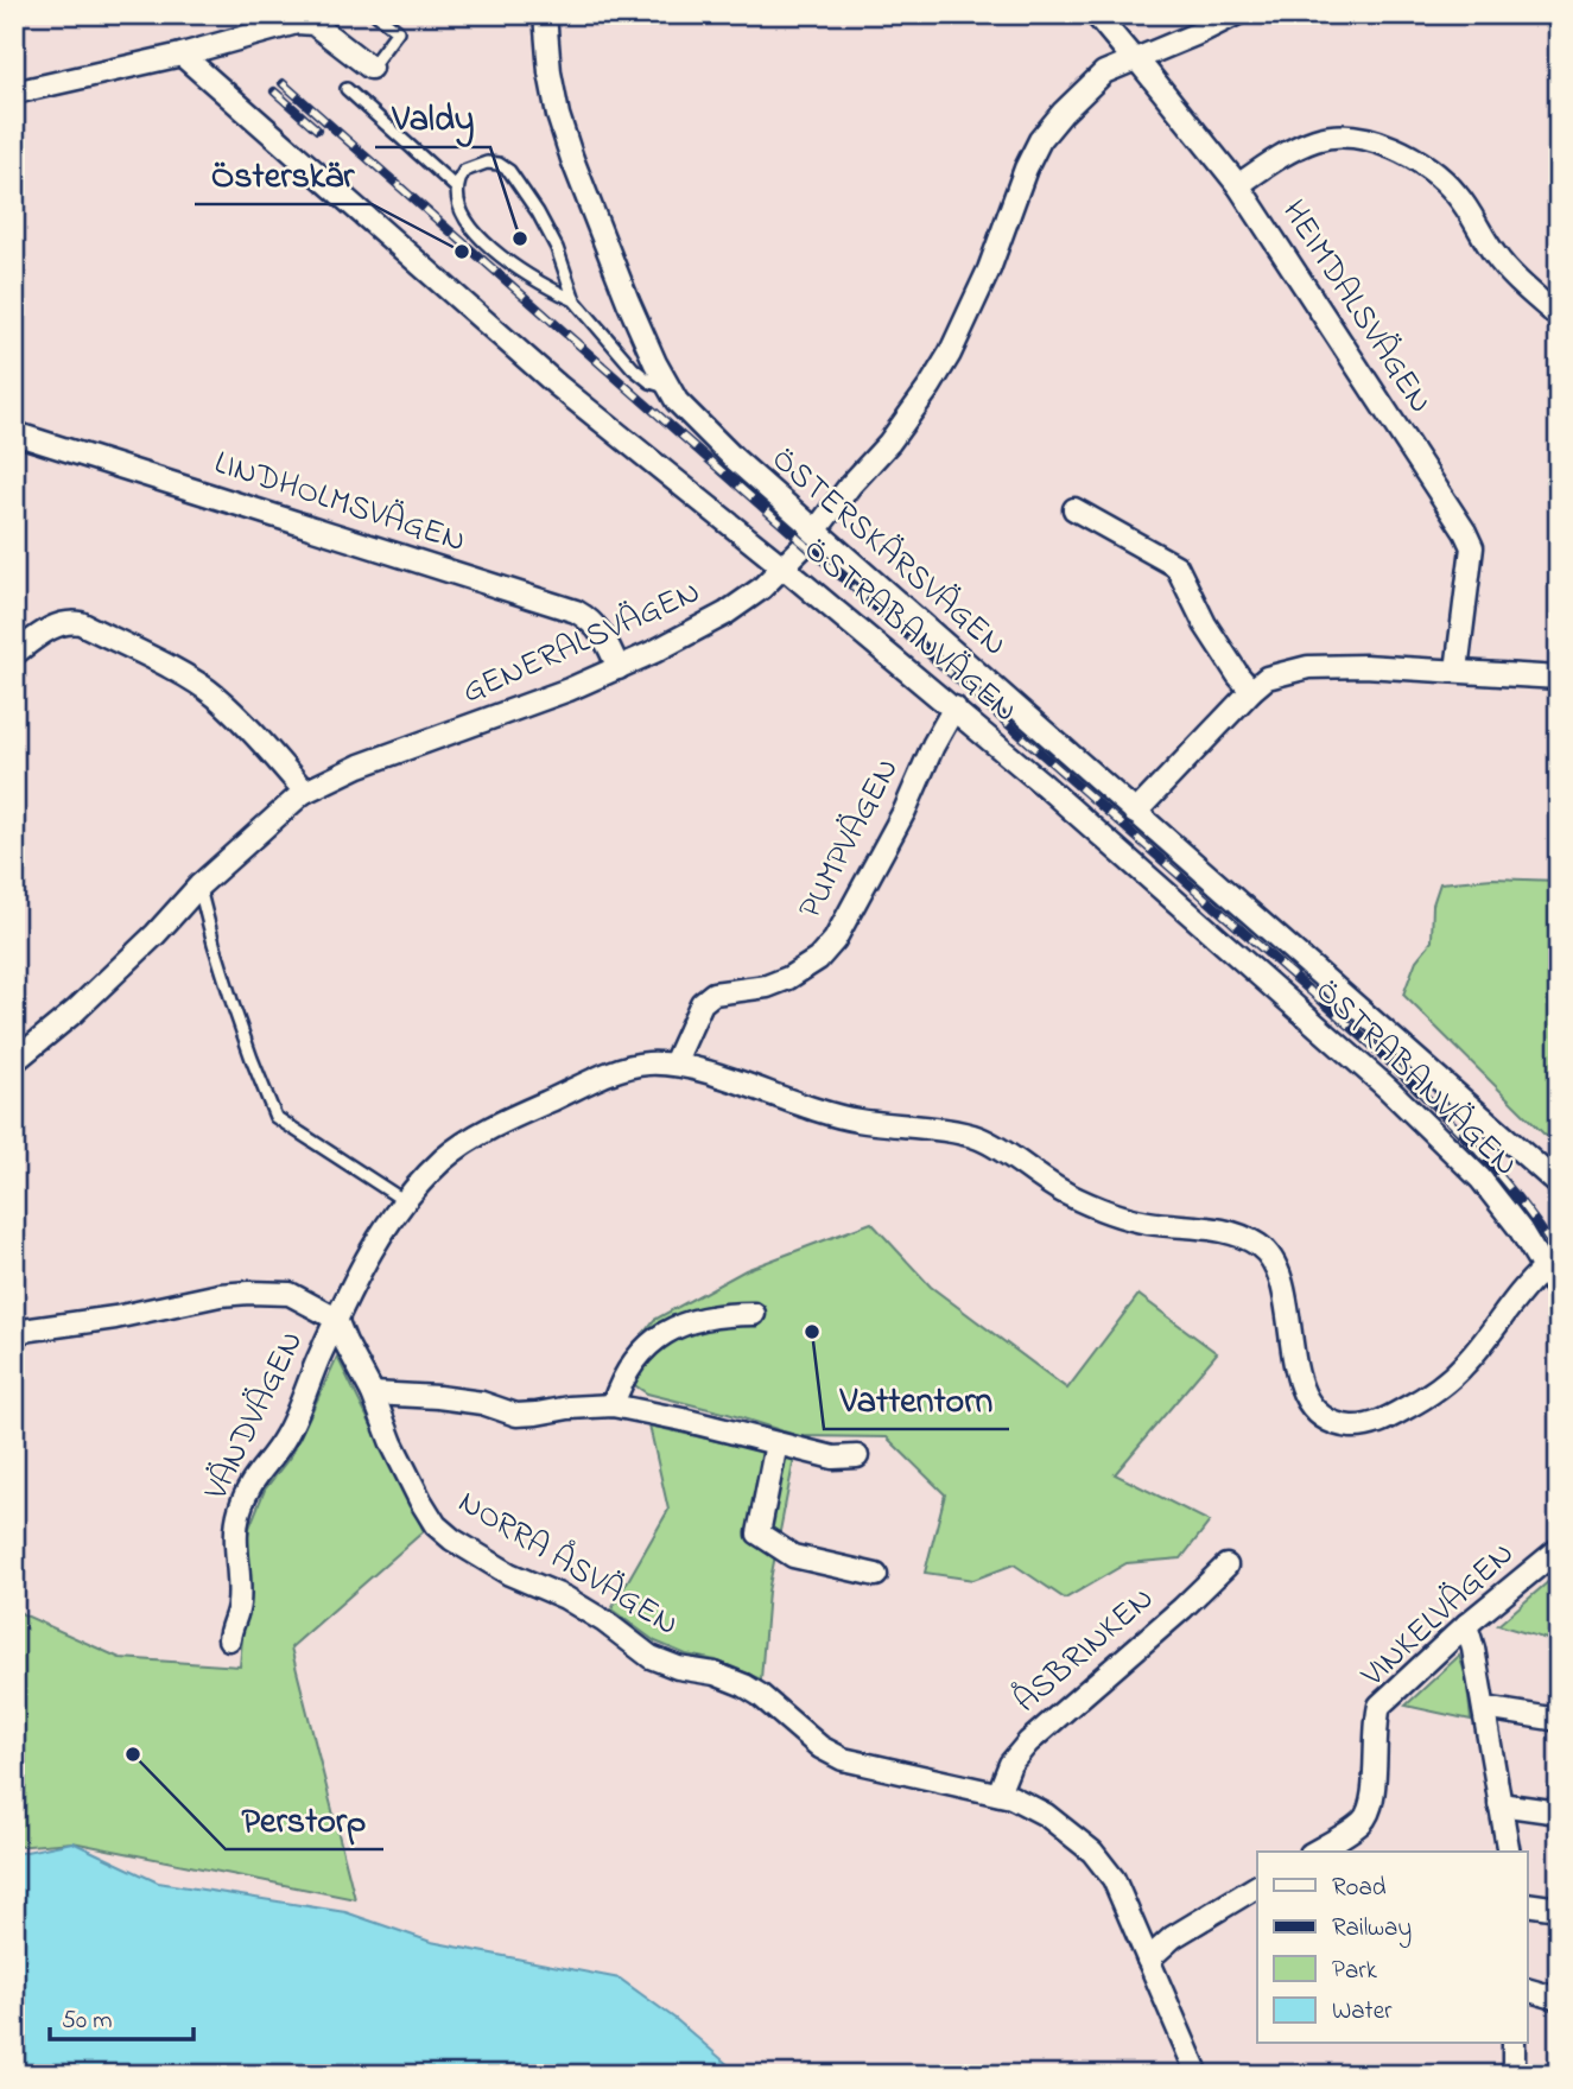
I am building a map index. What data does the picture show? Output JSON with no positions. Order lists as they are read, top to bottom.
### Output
{
  "streets": {
    "street": [
      "HEIMDALSVÄGEN",
      "LINDHOLMSVÄGEN",
      "ÖSTERSKÄRSVÄGEN",
      "ÖSTRABANVÄGEN",
      "GENERALSVÄGEN",
      "PUMPVÄGEN",
      "VÄNDVÄGEN",
      "NORRA ÅSVÄGEN",
      "VINKELVÄGEN",
      "ÅSBRINKEN"
    ]
  },
  "crossings": [
    ["HEIMDALSVÄGEN", "GENERALSVÄGEN"],
    ["LINDHOLMSVÄGEN", "GENERALSVÄGEN"],
    ["ÖSTERSKÄRSVÄGEN", "GENERALSVÄGEN"],
    ["ÖSTRABANVÄGEN", "GENERALSVÄGEN"],
    ["ÖSTRABANVÄGEN", "PUMPVÄGEN"],
    ["PUMPVÄGEN", "VÄNDVÄGEN"],
    ["VÄNDVÄGEN", "NORRA ÅSVÄGEN"],
    ["NORRA ÅSVÄGEN", "ÅSBRINKEN"]
  ],
  "places": [
    "Valdy",
    "Österskär",
    "Vattentorn",
    "Perstorp"
  ],
  "legend": [
    "Road",
    "Railway",
    "Park",
    "Water"
  ],
  "scale_bar": "50 m"
}
